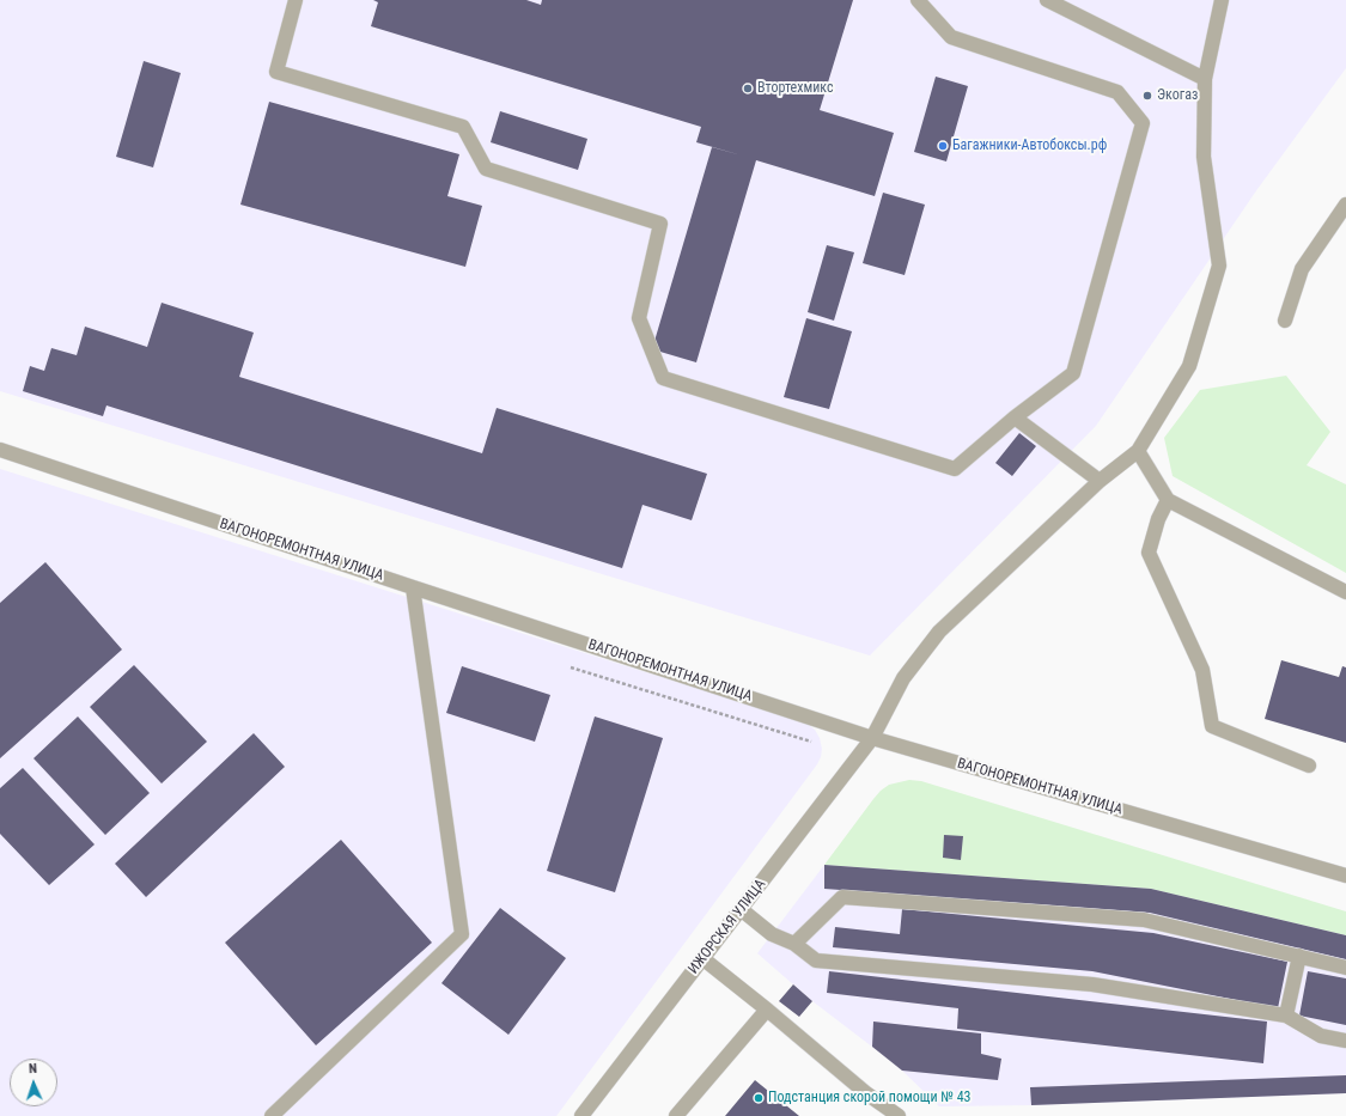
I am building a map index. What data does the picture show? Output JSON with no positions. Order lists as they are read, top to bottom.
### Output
{
  "streets": {
    "street": ["ВАГОНОРЕМОНТНАЯ УЛИЦА", "ИЖОРСКАЯ УЛИЦА"]
  },
  "crossings": [
    ["ВАГОНОРЕМОНТНАЯ УЛИЦА", "ИЖОРСКАЯ УЛИЦА"]
  ],
  "places": [
    "Втортехмикс",
    "Экогаз",
    "Багажники-Автобоксы.рф",
    "Подстанция скорой помощи № 43"
  ],
  "north": "top"
}
